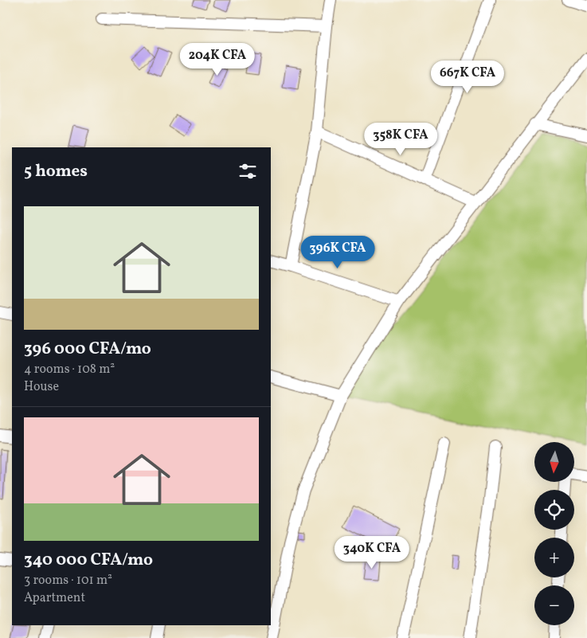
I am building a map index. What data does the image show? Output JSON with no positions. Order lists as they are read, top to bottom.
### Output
{
  "north": "bottom",
  "page": {
    "price": [
      "204K CFA",
      "667K CFA",
      "358K CFA",
      "396K CFA",
      "340K CFA"
    ],
    "heading": "5 homes",
    "list": [
      {
        "name": "396 000 CFA/mo",
        "note": "4 rooms · 108 m² · House"
      },
      {
        "name": "340 000 CFA/mo",
        "note": "3 rooms · 101 m² · Apartment"
      }
    ],
    "map_buttons": ["+", "−"]
  }
}
